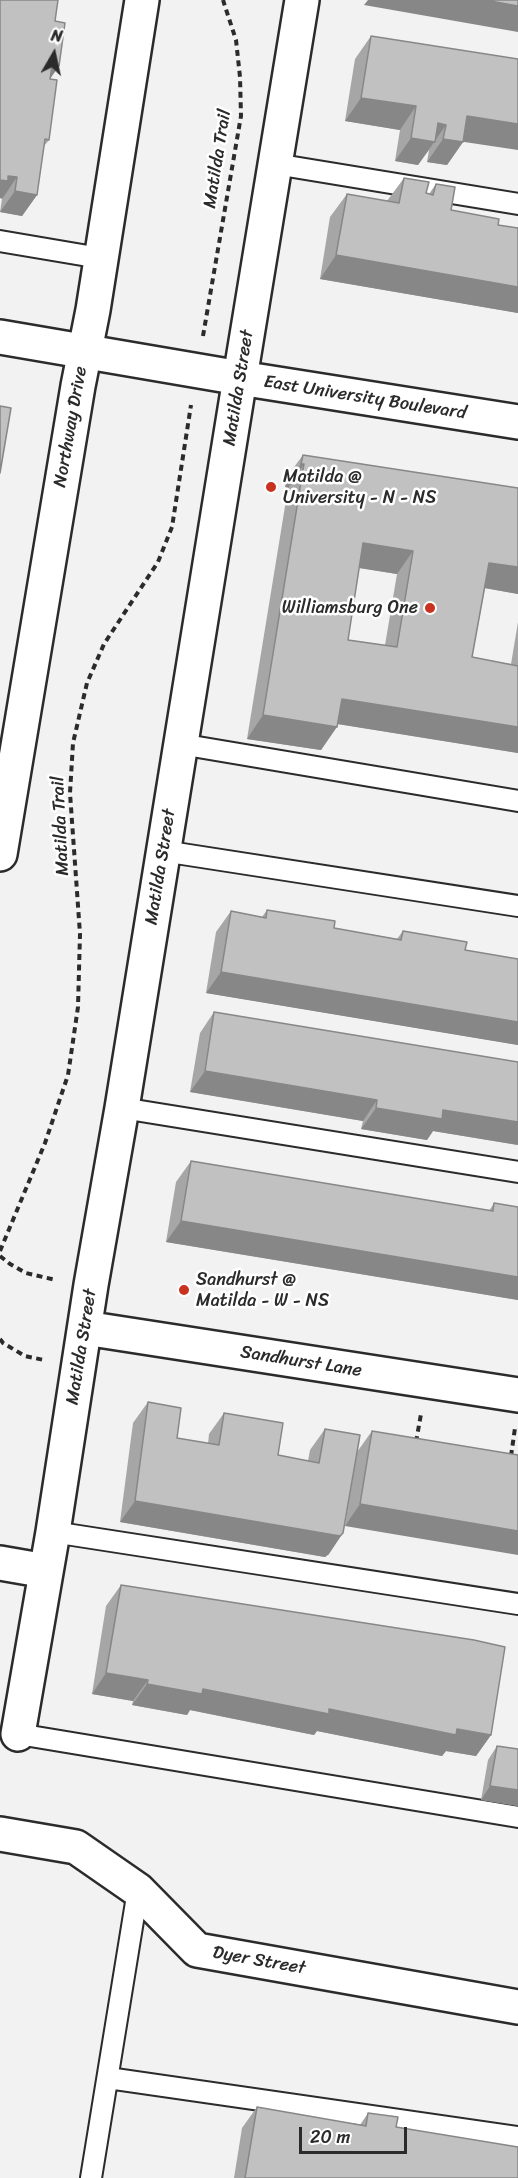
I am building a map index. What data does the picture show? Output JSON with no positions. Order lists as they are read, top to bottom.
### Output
{
  "streets": {
    "street": [
      "Matilda Street",
      "East University Boulevard",
      "Northway Drive",
      "Sandhurst Lane",
      "Dyer Street"
    ],
    "path": ["Matilda Trail"]
  },
  "crossings": [
    ["Matilda Street", "East University Boulevard"],
    ["Matilda Street", "Sandhurst Lane"],
    ["East University Boulevard", "Northway Drive"]
  ],
  "places": ["Matilda @ University - N - NS", "Williamsburg One", "Sandhurst @ Matilda - W - NS"],
  "scale_bar": "20 m",
  "north": "top"
}
